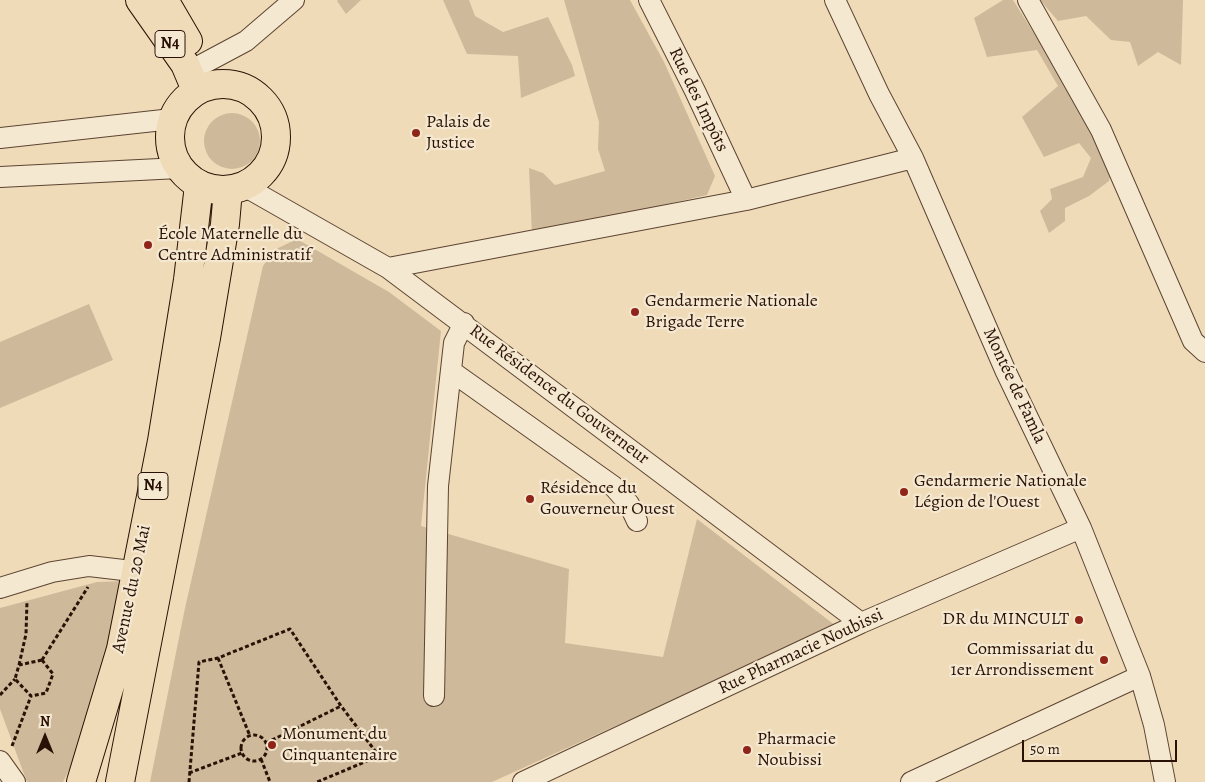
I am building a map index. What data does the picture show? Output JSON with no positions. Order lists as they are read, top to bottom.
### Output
{
  "streets": {
    "highway": ["N4", "Avenue du 20 Mai"],
    "street": [
      "Rue des Impôts",
      "Montée de Famla",
      "Rue Résidence du Gouverneur",
      "Rue Pharmacie Noubissi"
    ]
  },
  "crossings": [
    ["N4", "Rue Résidence du Gouverneur"],
    ["N4", "Avenue du 20 Mai"],
    ["Montée de Famla", "Rue Pharmacie Noubissi"],
    ["Rue Résidence du Gouverneur", "Avenue du 20 Mai"],
    ["Rue Résidence du Gouverneur", "Rue Pharmacie Noubissi"]
  ],
  "places": [
    "Palais de Justice",
    "École Maternelle du Centre Administratif",
    "Gendarmerie Nationale Brigade Terre",
    "Gendarmerie Nationale Légion de l'Ouest",
    "Résidence du Gouverneur Ouest",
    "DR du MINCULT",
    "Commissariat du 1er Arrondissement",
    "Monument du Cinquantenaire",
    "Pharmacie Noubissi"
  ],
  "scale_bar": "50 m",
  "north": "top"
}
